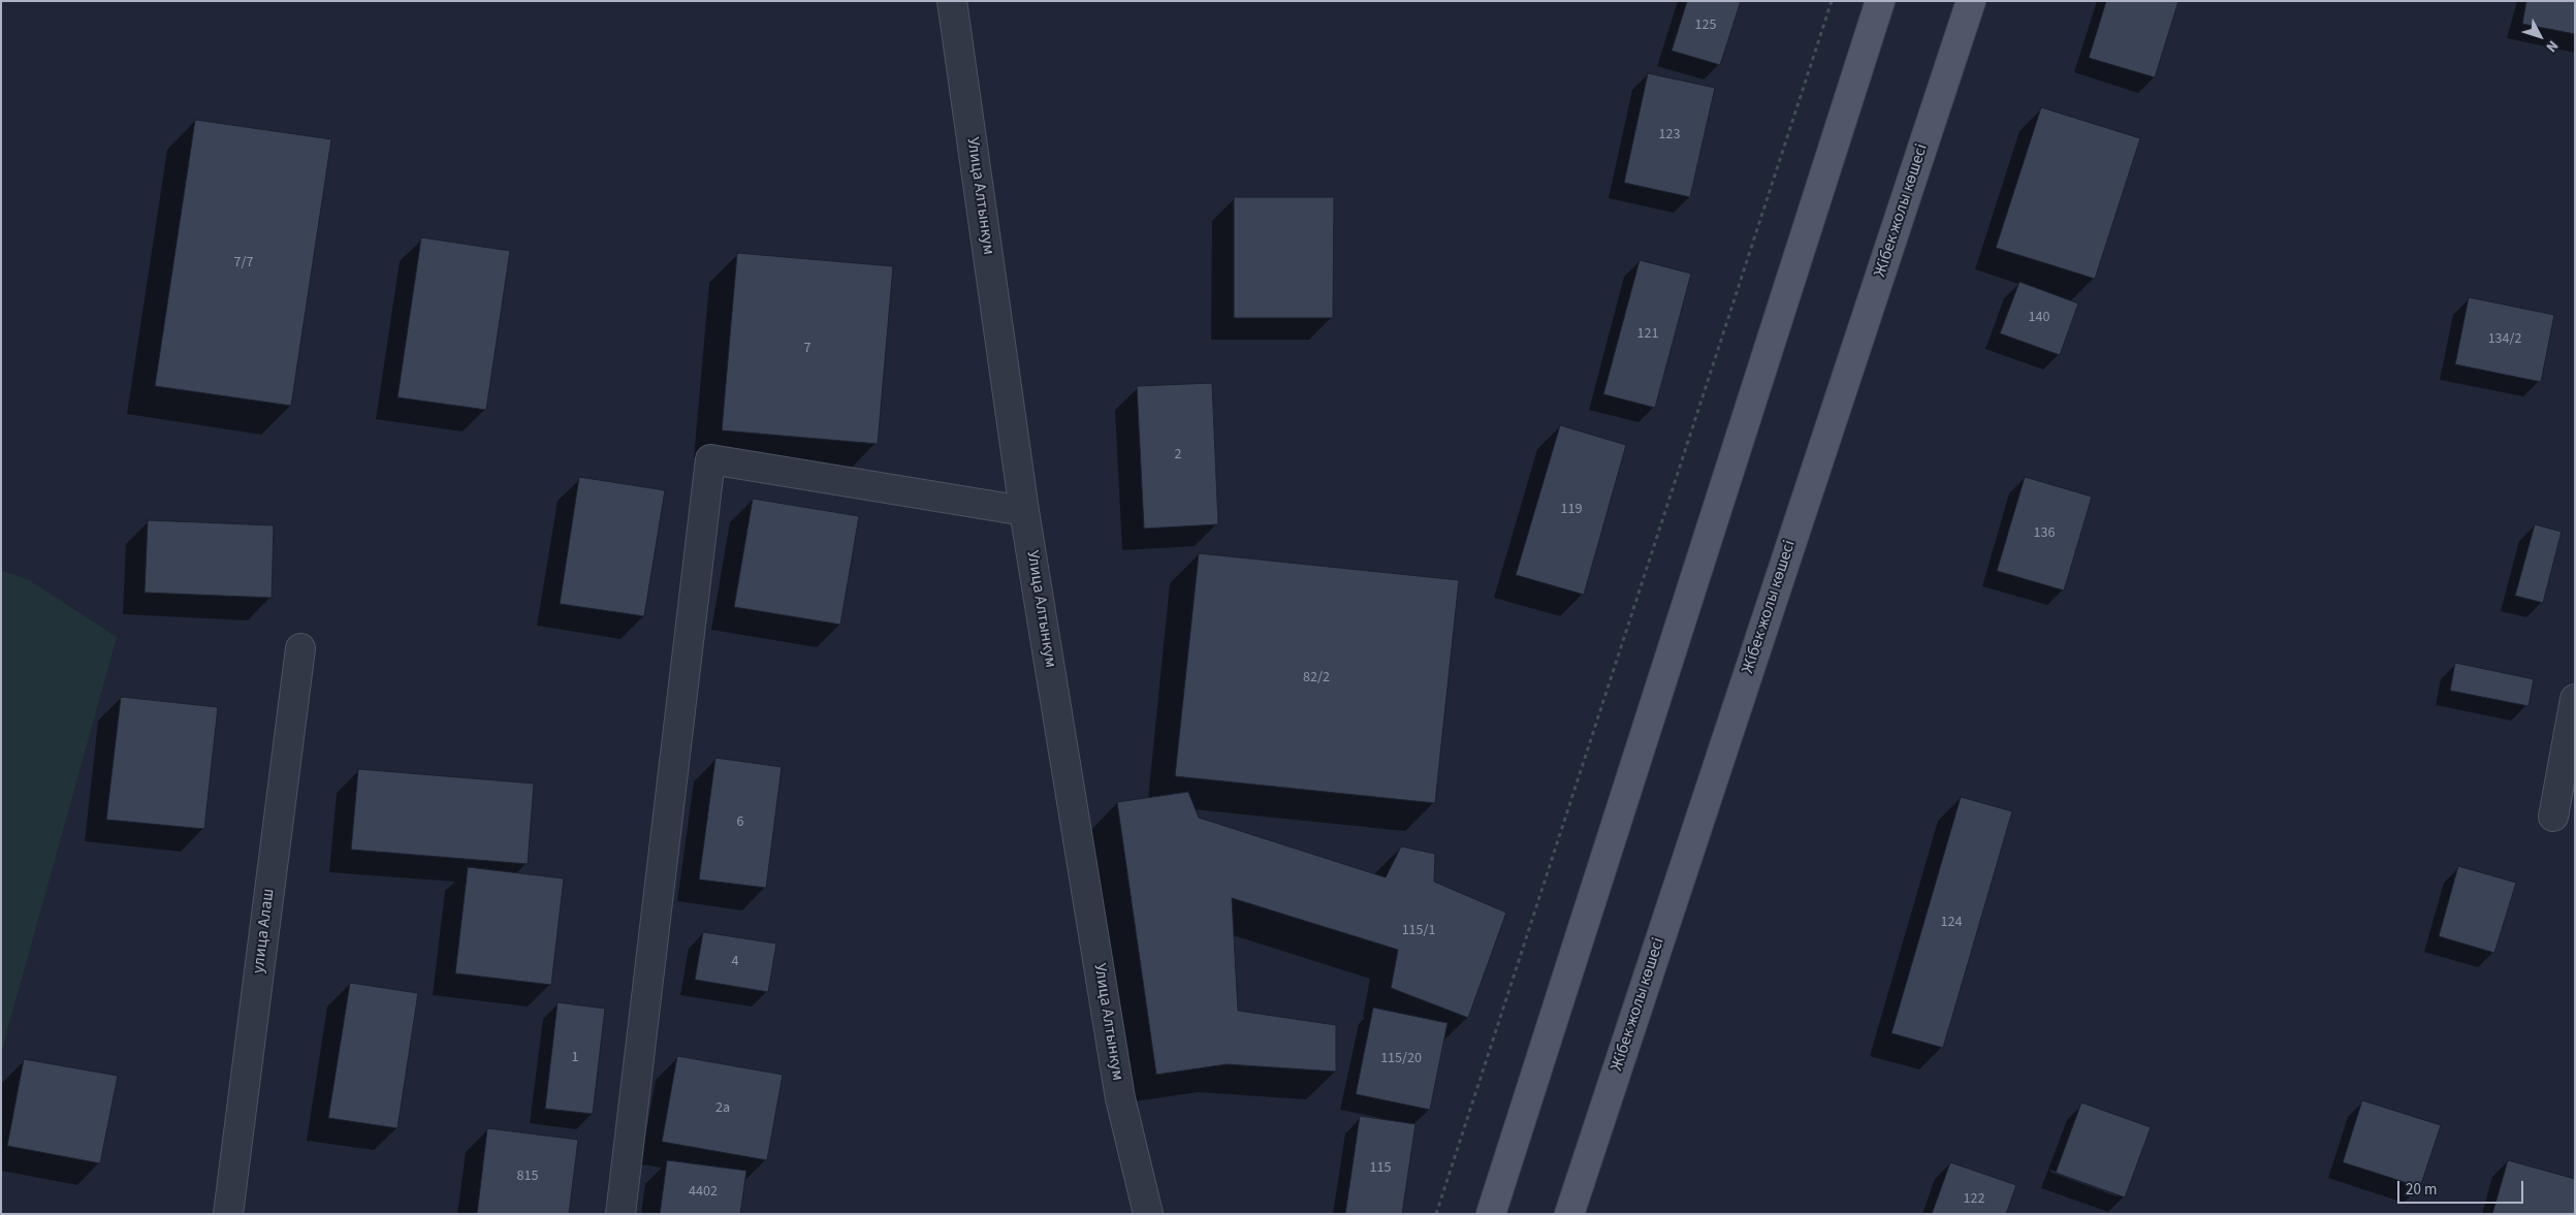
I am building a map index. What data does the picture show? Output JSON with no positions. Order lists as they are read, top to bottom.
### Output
{
  "streets": {
    "main road": ["Жібек жолы көшесі"],
    "street": ["Улица Алтынкум", "улица Алаш"]
  },
  "house_numbers": [
    "125",
    "123",
    "7/7",
    "140",
    "121",
    "134/2",
    "7",
    "2",
    "119",
    "136",
    "82/2",
    "6",
    "124",
    "115/1",
    "4",
    "1",
    "115/20",
    "2а",
    "115",
    "815",
    "4402",
    "122"
  ],
  "scale_bar": "20 m",
  "north": "bottom right"
}
